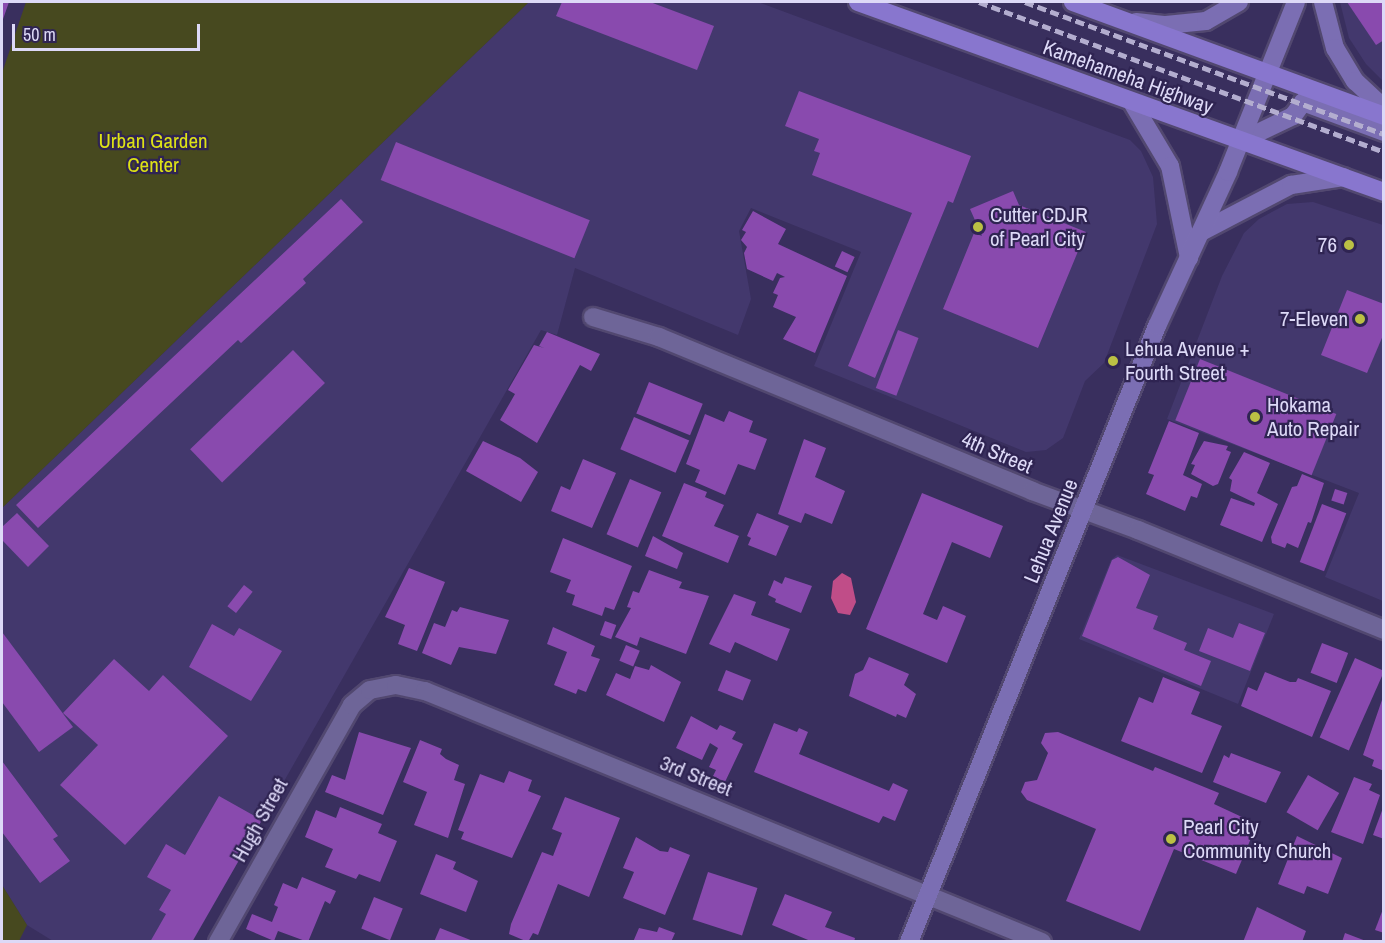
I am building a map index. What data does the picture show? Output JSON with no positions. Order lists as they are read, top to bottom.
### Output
{
  "streets": {
    "main road": ["Kamehameha Highway"],
    "street": [
      "4th Street",
      "Lehua Avenue",
      "3rd Street",
      "Hugh Street"
    ]
  },
  "crossings": [
    ["Kamehameha Highway", "Lehua Avenue"],
    ["4th Street", "Lehua Avenue"],
    ["Lehua Avenue", "3rd Street"],
    ["3rd Street", "Hugh Street"]
  ],
  "parks": ["Urban Garden Center"],
  "places": [
    "Cutter CDJR of Pearl City",
    "76",
    "7-Eleven",
    "Lehua Avenue + Fourth Street",
    "Hokama Auto Repair",
    "Pearl City Community Church"
  ],
  "scale_bar": "50 m"
}
